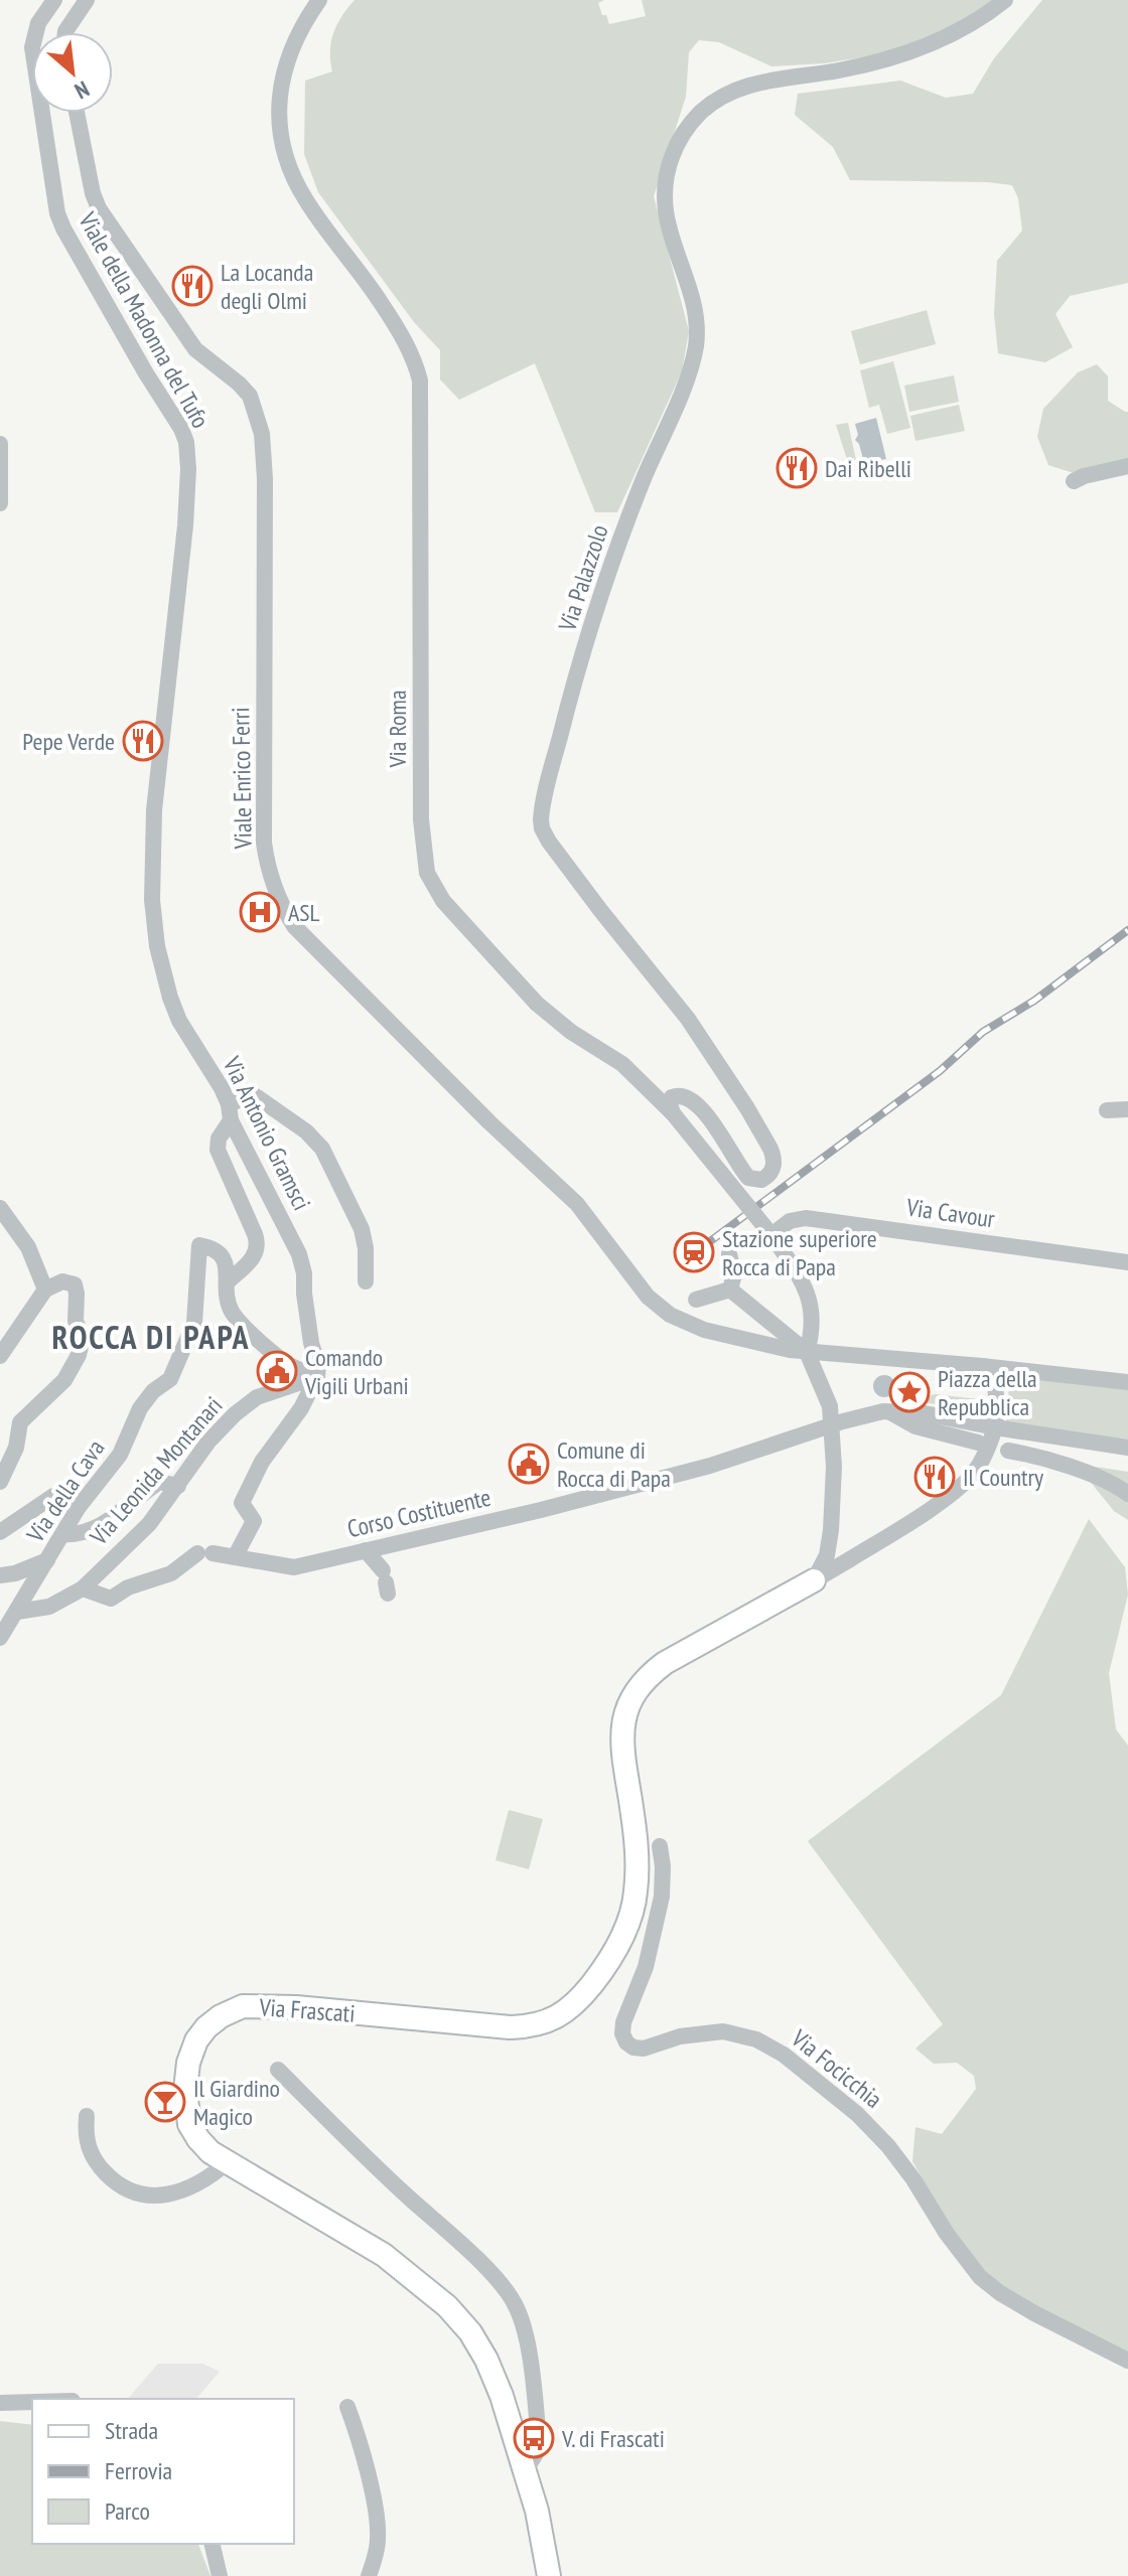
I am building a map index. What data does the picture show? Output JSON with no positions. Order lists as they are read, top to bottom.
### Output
{
  "streets": {
    "main road": ["Via Frascati"],
    "street": [
      "Viale della Madonna del Tufo",
      "Via Palazzolo",
      "Via Roma",
      "Viale Enrico Ferri",
      "Via Antonio Gramsci",
      "Via Cavour",
      "Via Leonida Montanari",
      "Via della Cava",
      "Corso Costituente",
      "Via Focicchia"
    ]
  },
  "crossings": [
    ["Viale della Madonna del Tufo", "Via Antonio Gramsci"],
    ["Via Palazzolo", "Via Roma"],
    ["Via Roma", "Viale Enrico Ferri"],
    ["Via Roma", "Via Cavour"],
    ["Via Antonio Gramsci", "Via Leonida Montanari"],
    ["Via Leonida Montanari", "Via della Cava"]
  ],
  "districts": ["ROCCA DI PAPA"],
  "places": {
    "restaurant": [
      "La Locanda degli Olmi",
      "Dai Ribelli",
      "Pepe Verde",
      "Il Country"
    ],
    "hospital": ["ASL"],
    "station": ["Stazione superiore Rocca di Papa"],
    "public building": ["Comando Vigili Urbani", "Comune di Rocca di Papa"],
    "place": ["Piazza della Repubblica"],
    "bar": ["Il Giardino Magico"],
    "bus stop": ["V. di Frascati"]
  },
  "legend": ["Strada", "Ferrovia", "Parco"],
  "north": "bottom right"
}
